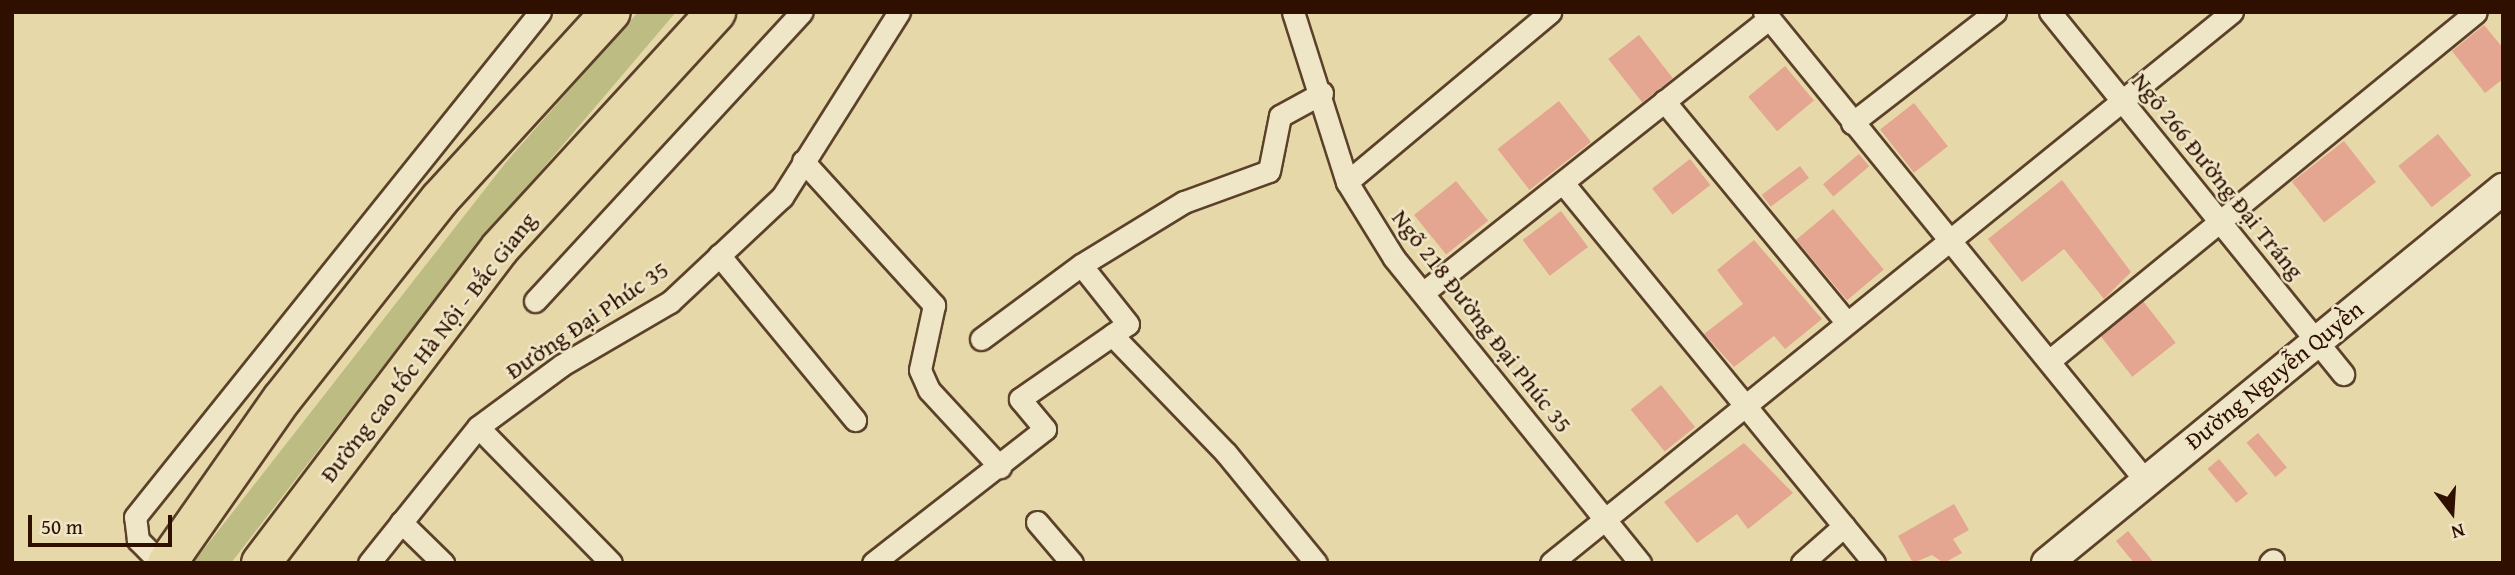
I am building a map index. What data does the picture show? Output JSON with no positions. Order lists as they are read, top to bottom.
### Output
{
  "streets": {
    "highway": ["Đường cao tốc Hà Nội - Bắc Giang"],
    "street": [
      "Ngõ 266 Đường Đại Tráng",
      "Đường Đại Phúc 35",
      "Ngõ 218 Đường Đại Phúc 35",
      "Đường Nguyễn Quyền"
    ]
  },
  "crossings": [
    ["Ngõ 266 Đường Đại Tráng", "Đường Nguyễn Quyền"]
  ],
  "scale_bar": "50 m",
  "north": "bottom"
}
